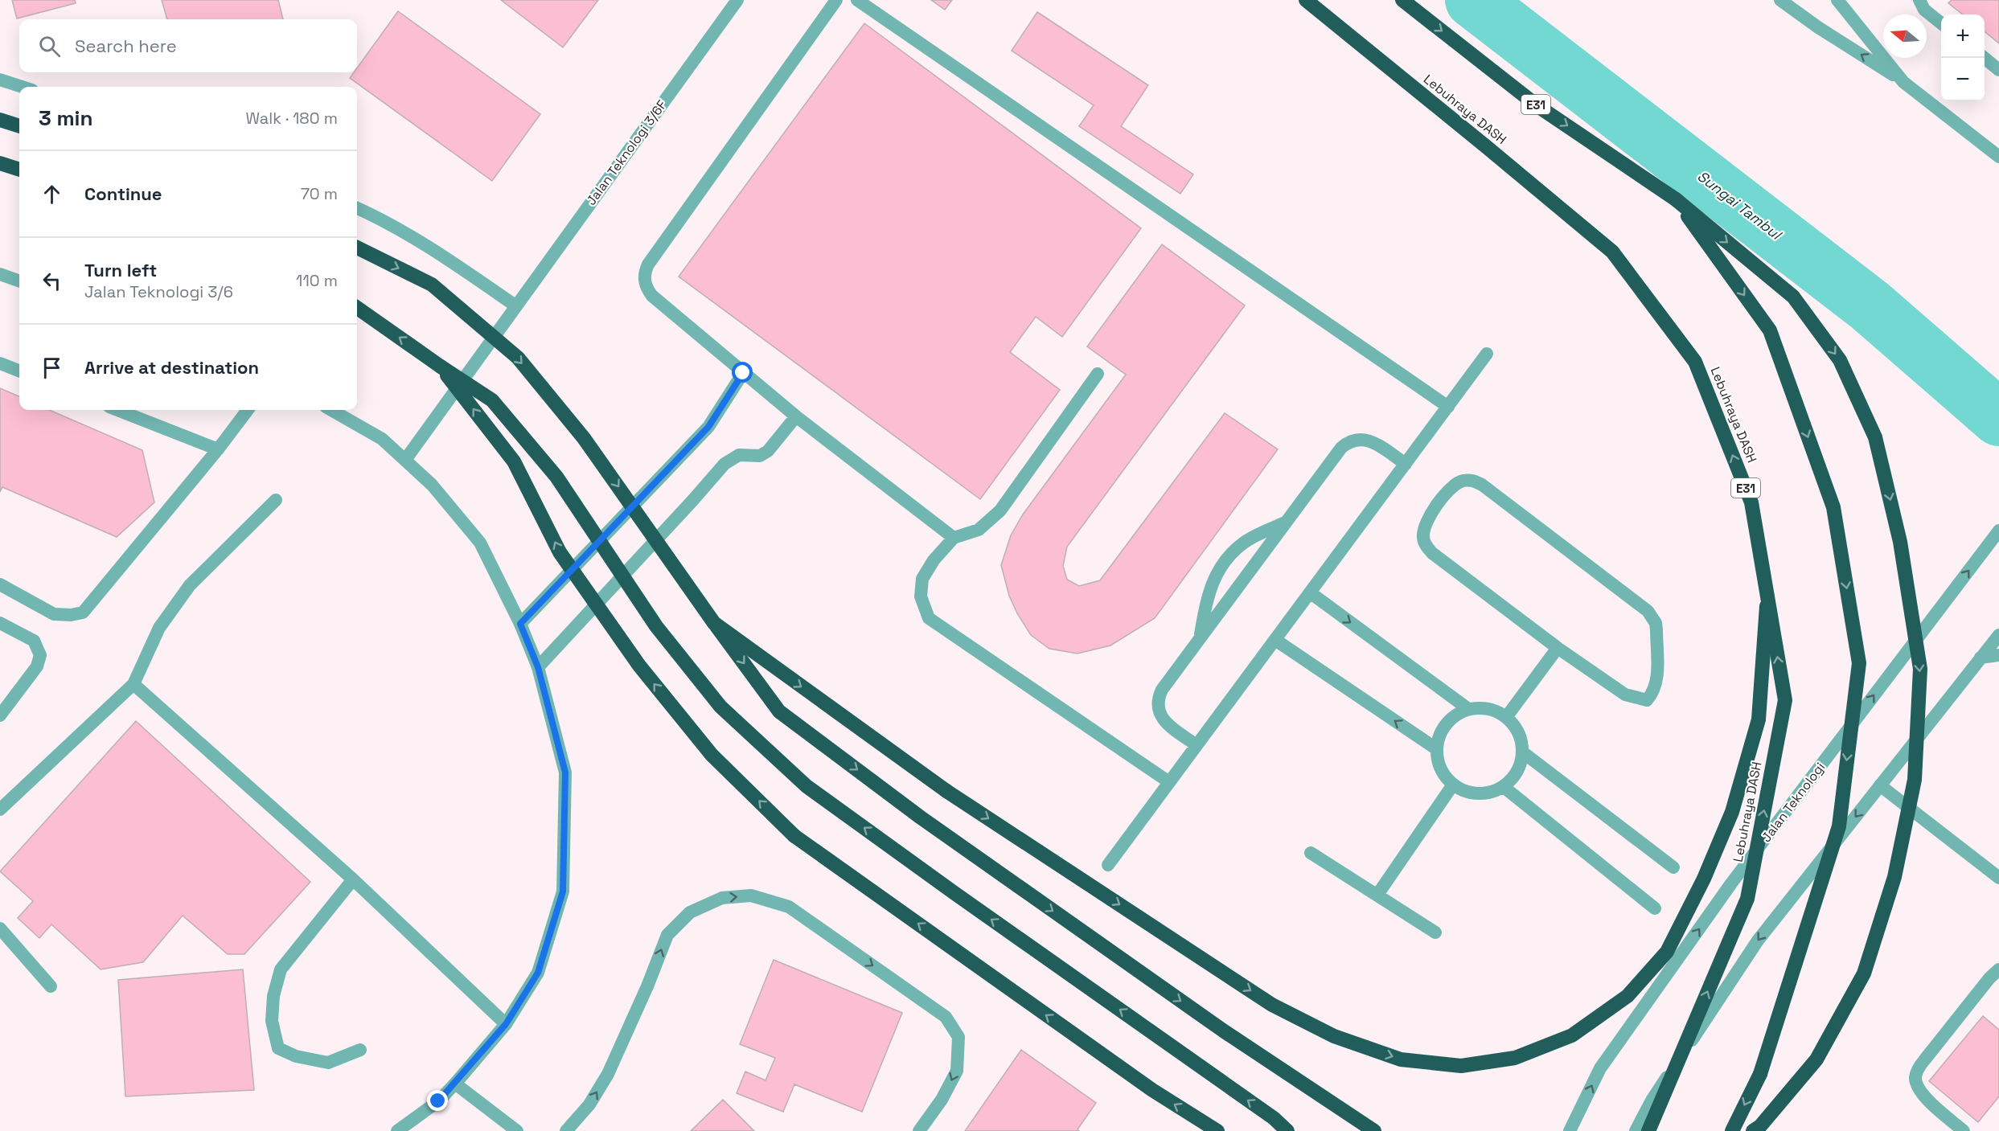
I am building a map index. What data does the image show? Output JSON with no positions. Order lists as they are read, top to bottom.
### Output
{
  "streets": {
    "highway": ["E31", "Lebuhraya DASH"],
    "street": ["Jalan Teknologi 3/6F", "Jalan Teknologi"]
  },
  "water": ["Sungai Tambul"],
  "north": "left",
  "page": {
    "map_buttons": ["+", "−"],
    "search": "Search here",
    "heading": ["3 min", "Walk · 180 m"],
    "list": [
      ["Continue", "70 m"],
      ["Turn left", "Jalan Teknologi 3/6", "110 m"],
      "Arrive at destination"
    ]
  }
}
